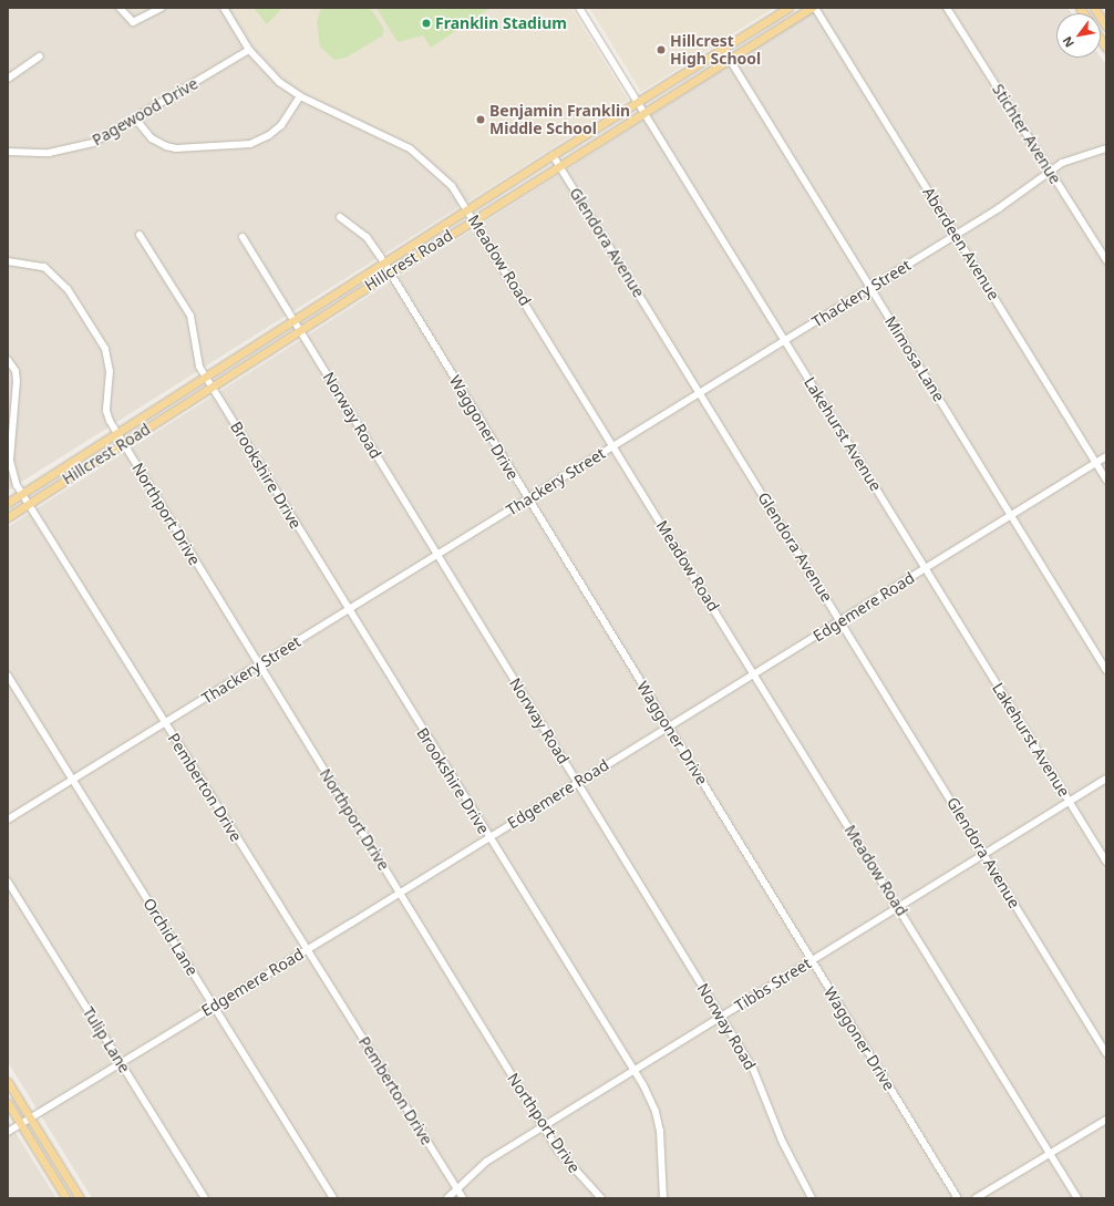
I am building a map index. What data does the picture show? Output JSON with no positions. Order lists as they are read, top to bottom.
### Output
{
  "streets": {
    "main road": ["Hillcrest Road"],
    "street": [
      "Pagewood Drive",
      "Stichter Avenue",
      "Glendora Avenue",
      "Aberdeen Avenue",
      "Meadow Road",
      "Thackery Street",
      "Mimosa Lane",
      "Norway Road",
      "Waggoner Drive",
      "Lakehurst Avenue",
      "Brookshire Drive",
      "Northport Drive",
      "Edgemere Road",
      "Pemberton Drive",
      "Orchid Lane",
      "Tibbs Street",
      "Tulip Lane"
    ]
  },
  "crossings": [
    ["Pagewood Drive", "Meadow Road"],
    ["Stichter Avenue", "Thackery Street"],
    ["Glendora Avenue", "Hillcrest Road"],
    ["Glendora Avenue", "Thackery Street"],
    ["Glendora Avenue", "Edgemere Road"],
    ["Glendora Avenue", "Tibbs Street"],
    ["Aberdeen Avenue", "Thackery Street"],
    ["Aberdeen Avenue", "Edgemere Road"],
    ["Hillcrest Road", "Meadow Road"],
    ["Hillcrest Road", "Mimosa Lane"],
    ["Hillcrest Road", "Norway Road"],
    ["Hillcrest Road", "Waggoner Drive"],
    ["Hillcrest Road", "Lakehurst Avenue"],
    ["Hillcrest Road", "Brookshire Drive"],
    ["Hillcrest Road", "Northport Drive"],
    ["Hillcrest Road", "Pemberton Drive"],
    ["Meadow Road", "Thackery Street"],
    ["Meadow Road", "Edgemere Road"],
    ["Meadow Road", "Tibbs Street"],
    ["Thackery Street", "Mimosa Lane"],
    ["Thackery Street", "Norway Road"],
    ["Thackery Street", "Waggoner Drive"],
    ["Thackery Street", "Lakehurst Avenue"],
    ["Thackery Street", "Brookshire Drive"],
    ["Thackery Street", "Northport Drive"],
    ["Thackery Street", "Pemberton Drive"],
    ["Thackery Street", "Orchid Lane"],
    ["Mimosa Lane", "Edgemere Road"],
    ["Norway Road", "Edgemere Road"],
    ["Norway Road", "Tibbs Street"],
    ["Waggoner Drive", "Edgemere Road"],
    ["Waggoner Drive", "Tibbs Street"],
    ["Lakehurst Avenue", "Edgemere Road"],
    ["Lakehurst Avenue", "Tibbs Street"],
    ["Brookshire Drive", "Edgemere Road"],
    ["Brookshire Drive", "Tibbs Street"],
    ["Northport Drive", "Edgemere Road"],
    ["Northport Drive", "Tibbs Street"],
    ["Edgemere Road", "Pemberton Drive"],
    ["Edgemere Road", "Orchid Lane"],
    ["Edgemere Road", "Tulip Lane"],
    ["Pemberton Drive", "Tibbs Street"]
  ],
  "places": ["Franklin Stadium", "Hillcrest High School", "Benjamin Franklin Middle School"],
  "north": "bottom left"
}
